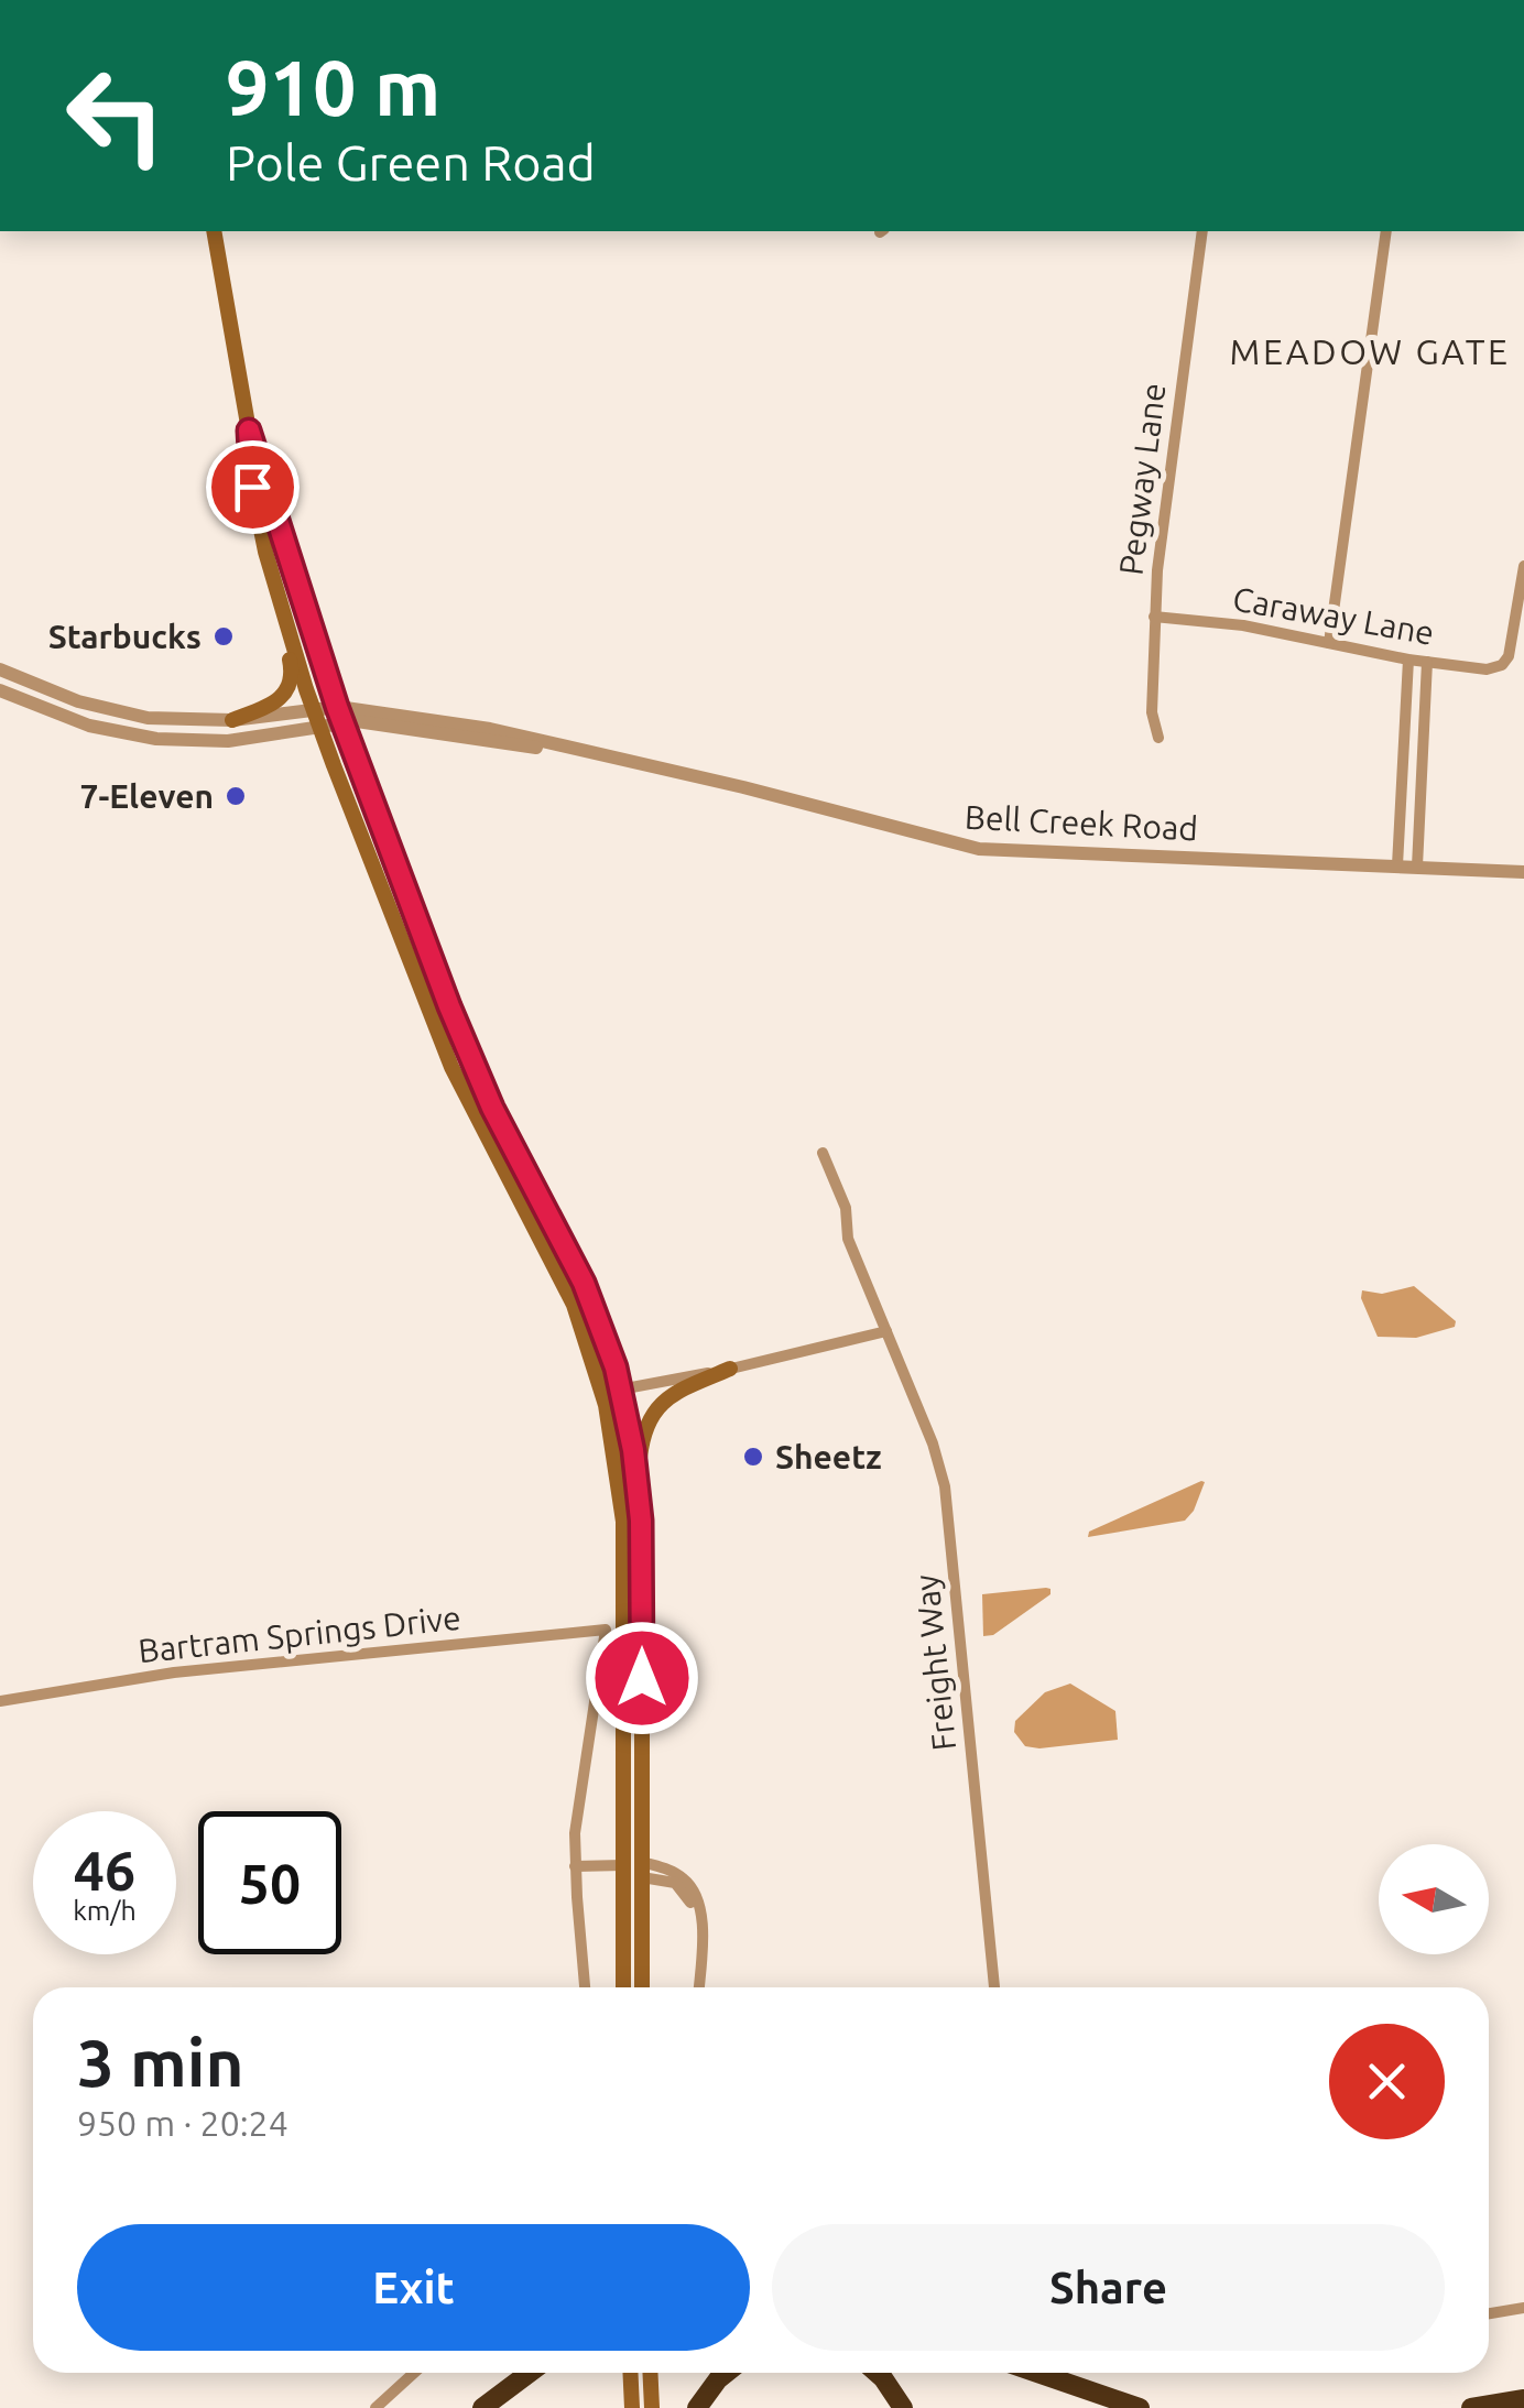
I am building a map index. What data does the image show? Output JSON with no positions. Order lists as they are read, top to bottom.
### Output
{
  "streets": {
    "street": [
      "Pegway Lane",
      "Caraway Lane",
      "Bell Creek Road",
      "Bartram Springs Drive",
      "Freight Way"
    ]
  },
  "crossings": [
    ["Pegway Lane", "Caraway Lane"]
  ],
  "districts": ["MEADOW GATE"],
  "places": ["Starbucks", "7-Eleven", "Sheetz"],
  "north": "left",
  "page": {
    "turn": ["910 m", "Pole Green Road"],
    "speed": "46 km/h",
    "limit": "50",
    "heading": ["3 min", "950 m · 20:24"],
    "buttons": ["Exit", "Share"]
  }
}
